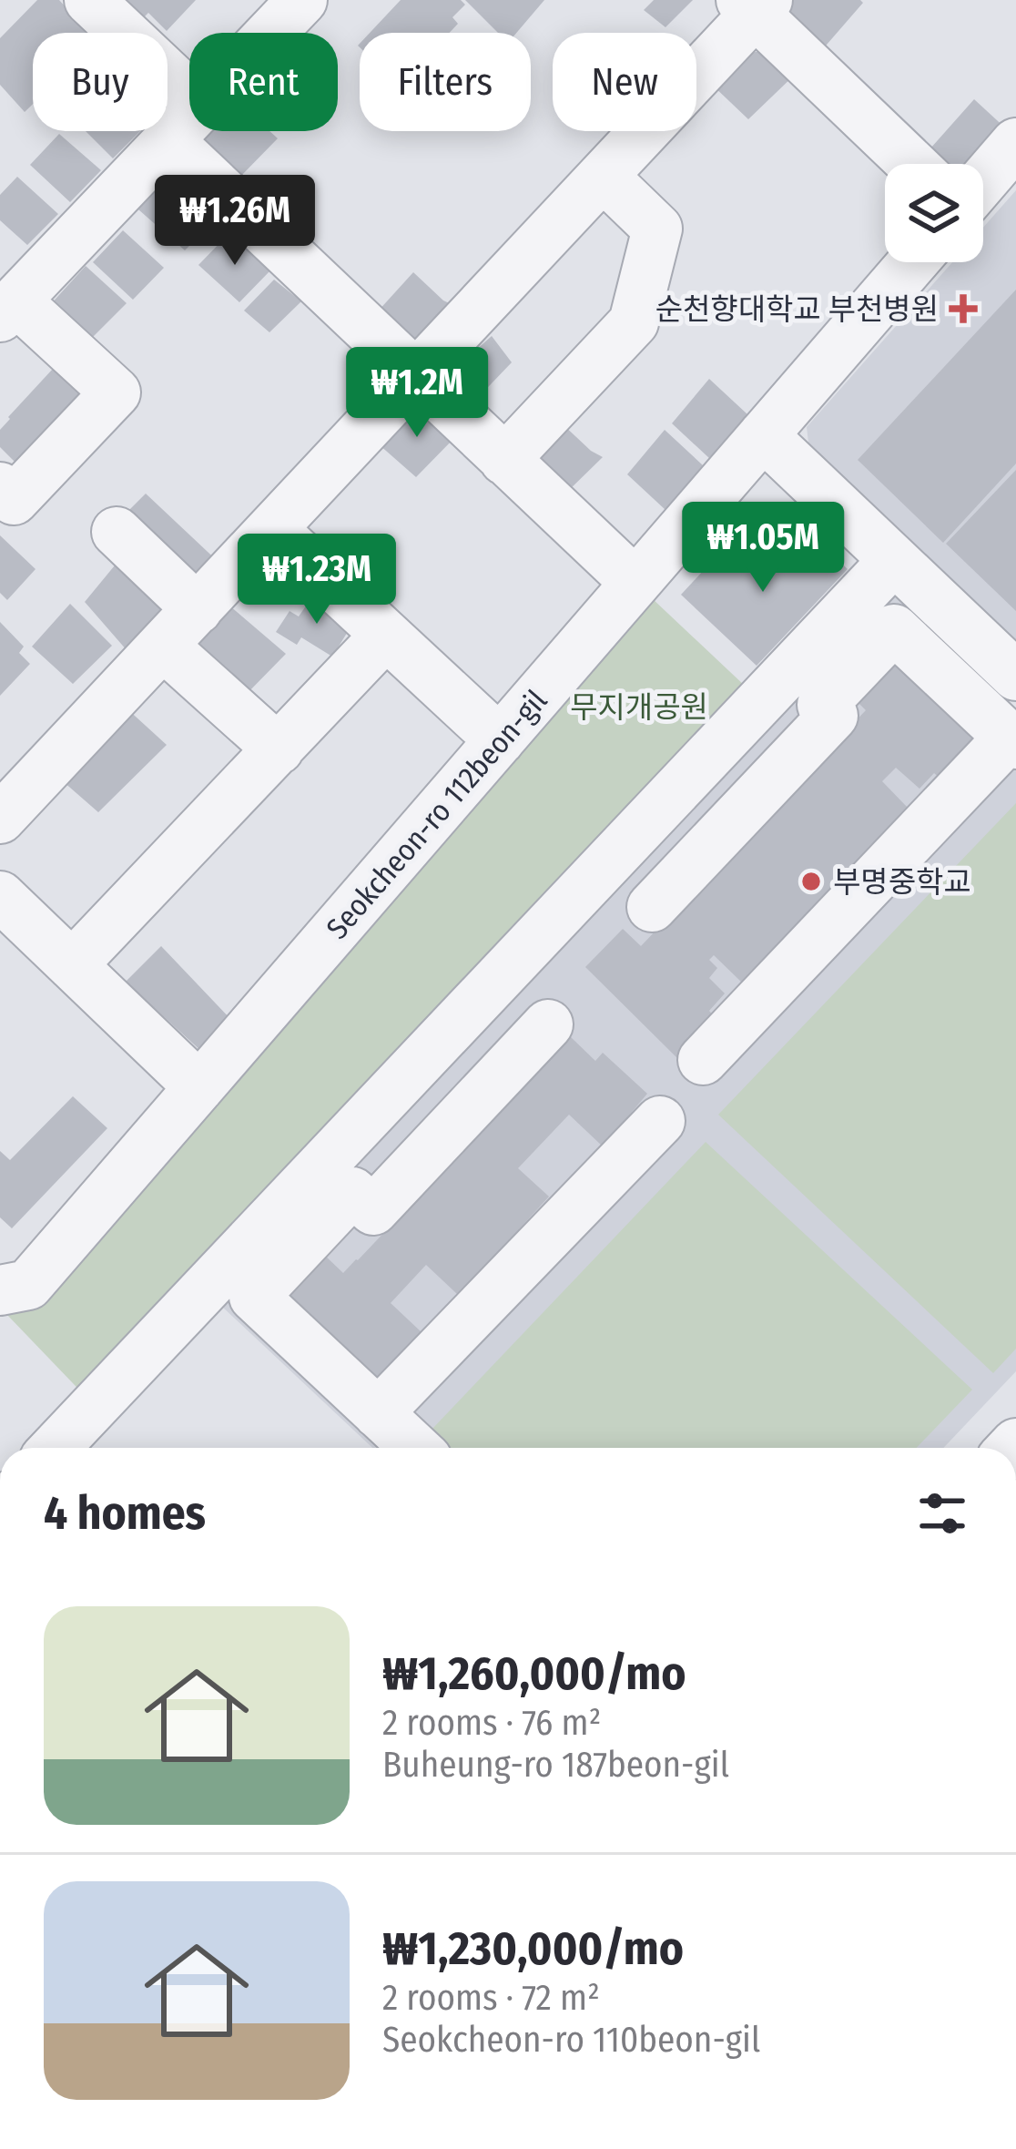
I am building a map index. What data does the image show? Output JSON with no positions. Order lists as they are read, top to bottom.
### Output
{
  "streets": {
    "street": ["Seokcheon-ro 112beon-gil"]
  },
  "parks": ["무지개공원"],
  "places": {
    "health": ["순천향대학교 부천병원"],
    "other": ["부명중학교"]
  },
  "page": {
    "chip": [
      "Buy",
      "Rent",
      "Filters",
      "New"
    ],
    "price": [
      "₩1.26M",
      "₩1.2M",
      "₩1.05M",
      "₩1.23M"
    ],
    "heading": "4 homes",
    "list": [
      {
        "name": "₩1,260,000/mo",
        "note": "2 rooms · 76 m² · Buheung-ro 187beon-gil"
      },
      {
        "name": "₩1,230,000/mo",
        "note": "2 rooms · 72 m² · Seokcheon-ro 110beon-gil"
      }
    ]
  }
}
